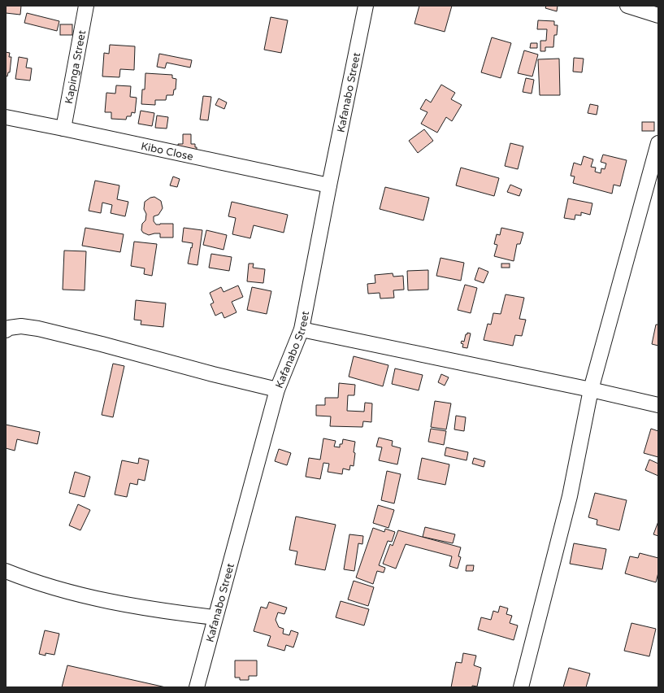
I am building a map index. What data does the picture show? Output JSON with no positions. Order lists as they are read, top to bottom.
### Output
{
  "streets": {
    "street": ["Kapinga Street", "Kafanabo Street", "Kibo Close"]
  },
  "crossings": [
    ["Kapinga Street", "Kibo Close"],
    ["Kafanabo Street", "Kibo Close"]
  ]
}
